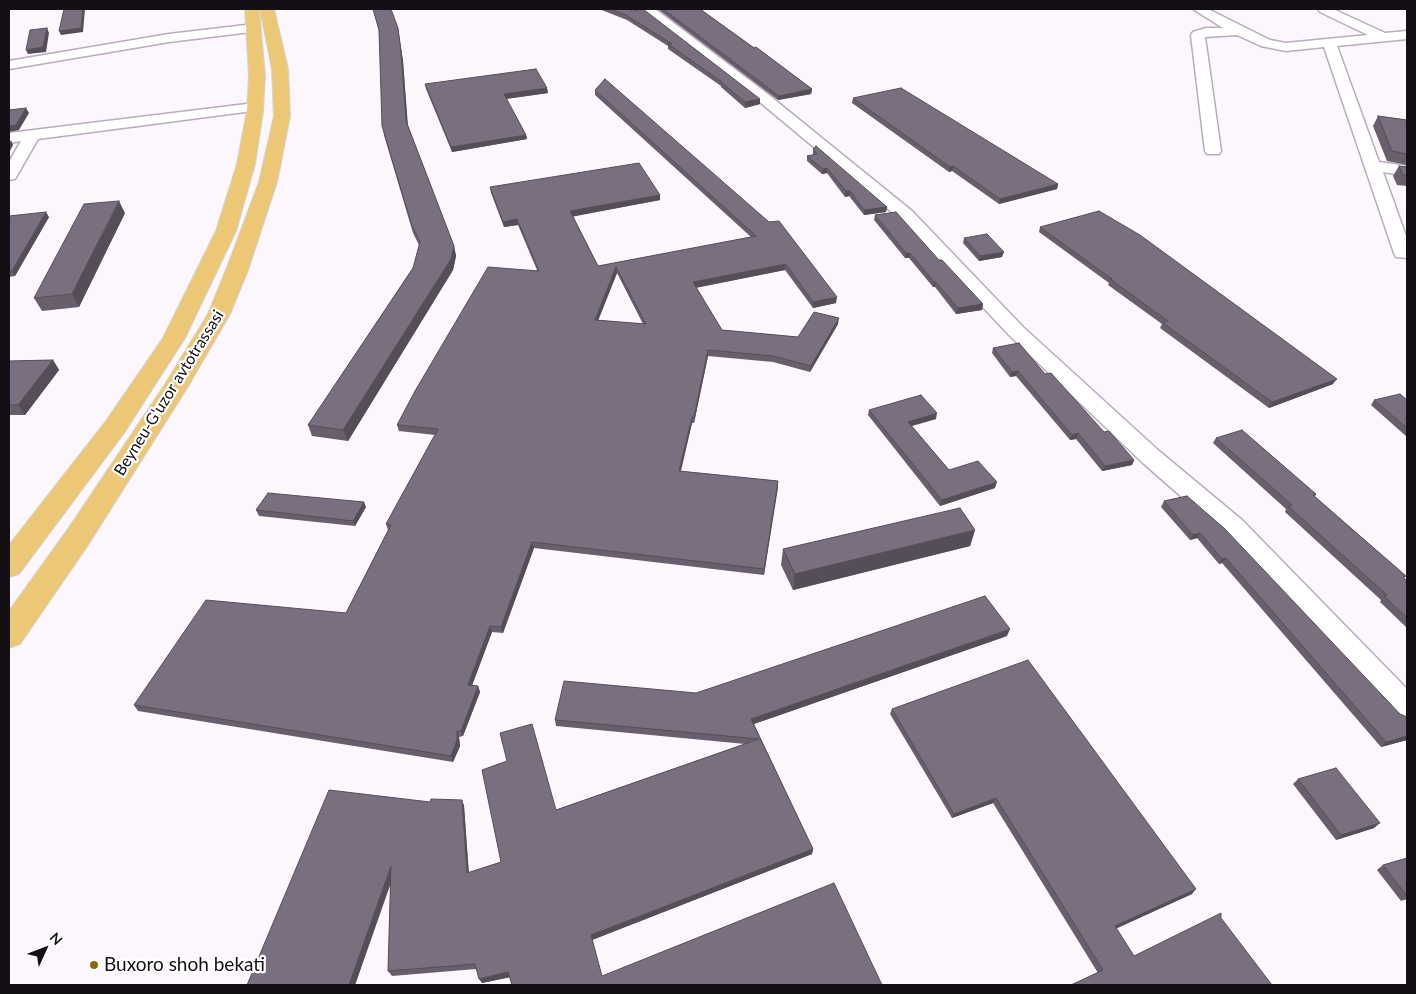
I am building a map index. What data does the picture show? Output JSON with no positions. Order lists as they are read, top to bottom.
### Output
{
  "streets": {
    "highway": ["Beyneu-G'uzor avtotrassasi"]
  },
  "places": ["Buxoro shoh bekati"],
  "north": "top right"
}
